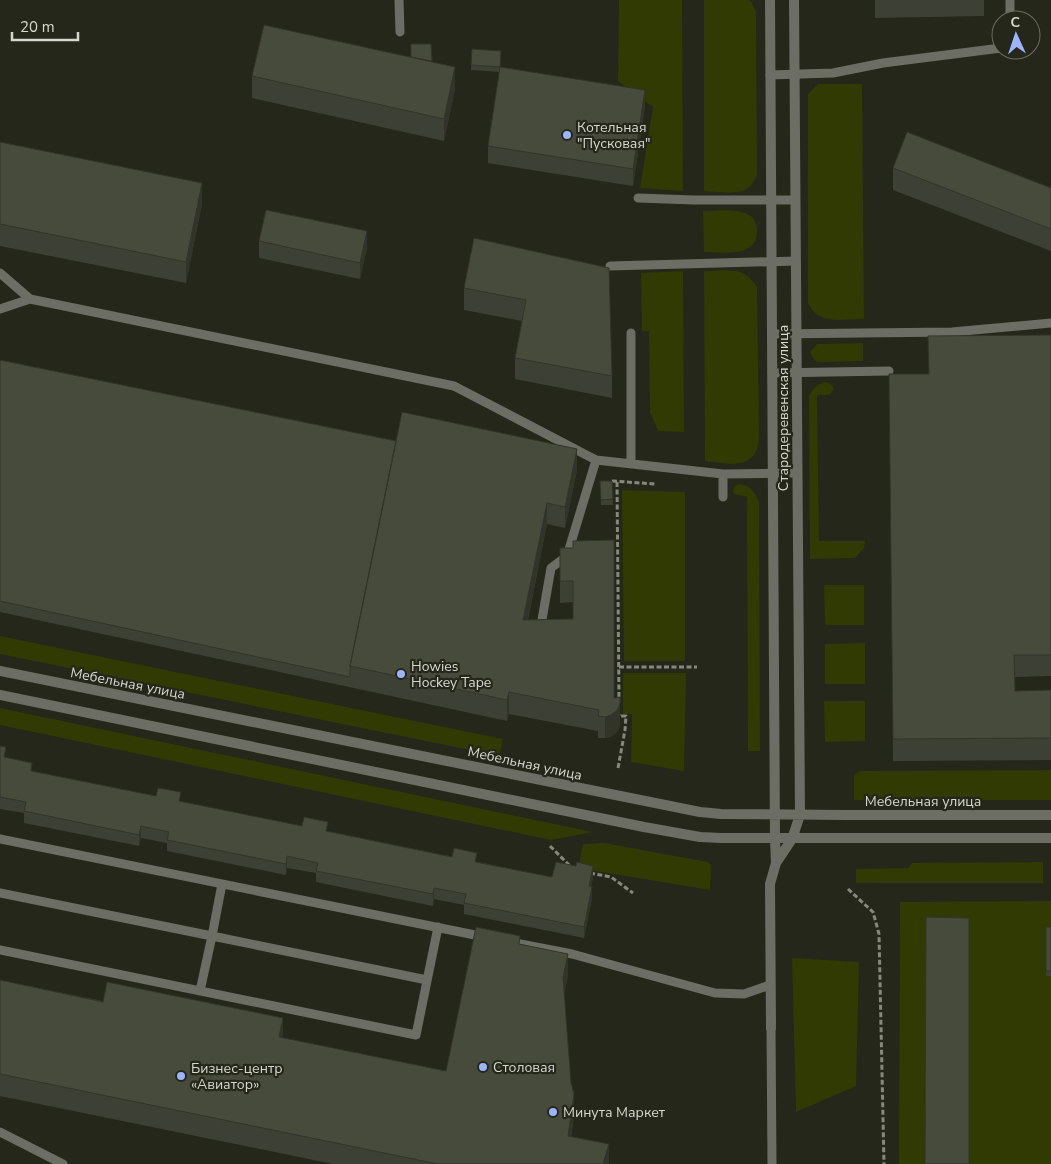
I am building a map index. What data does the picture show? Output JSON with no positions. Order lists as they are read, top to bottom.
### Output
{
  "streets": {
    "street": ["Стародеревенская улица", "Мебельная улица"]
  },
  "crossings": [
    ["Стародеревенская улица", "Мебельная улица"]
  ],
  "places": [
    "Котельная \"Пусковая\"",
    "Howies Hockey Tape",
    "Столовая",
    "Бизнес-центр «Авиатор»",
    "Минута Маркет"
  ],
  "scale_bar": "20 m",
  "north": "top"
}
